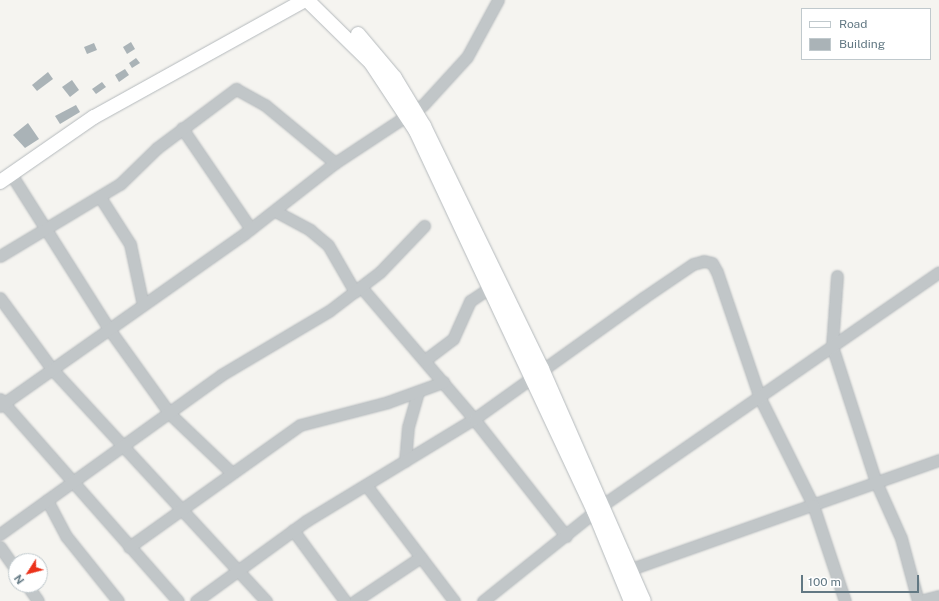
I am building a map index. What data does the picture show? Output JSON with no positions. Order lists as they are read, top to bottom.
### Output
{
  "legend": ["Road", "Building"],
  "scale_bar": "100 m",
  "north": "bottom left"
}
